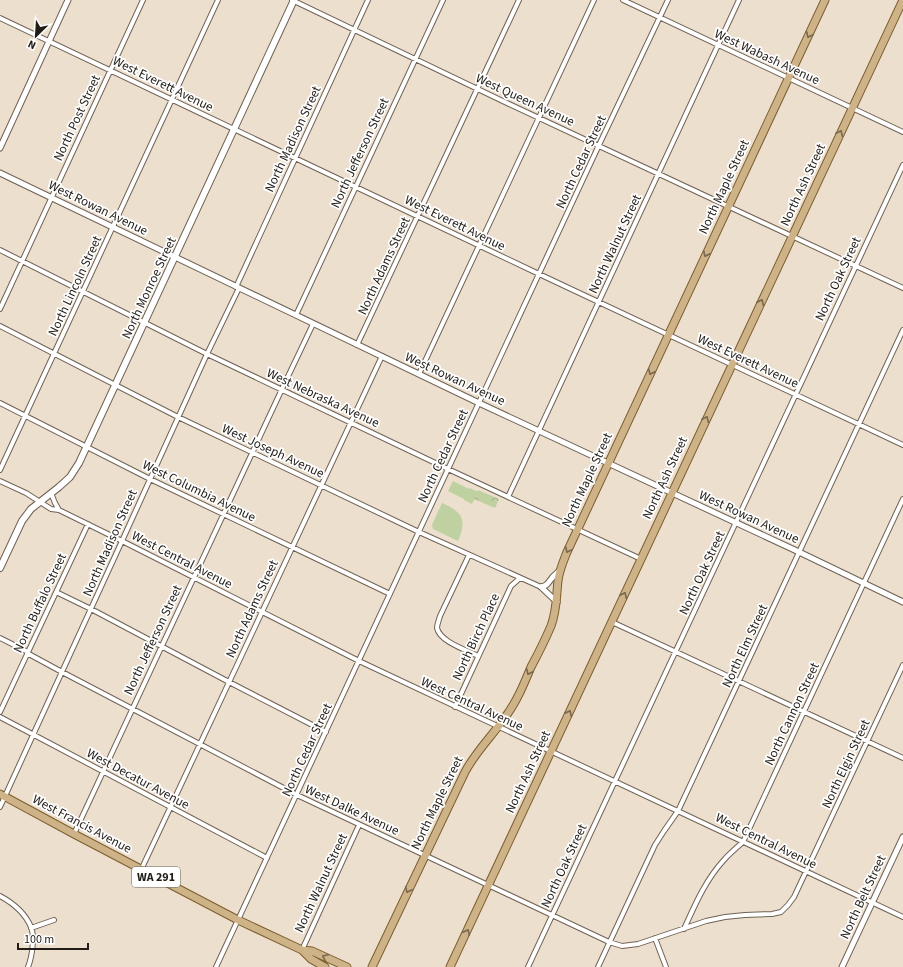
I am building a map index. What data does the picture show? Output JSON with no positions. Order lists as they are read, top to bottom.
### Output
{
  "streets": {
    "main road": [
      "North Ash Street",
      "North Maple Street",
      "North Monroe Street",
      "West Francis Avenue",
      "WA 291"
    ],
    "street": [
      "West Wabash Avenue",
      "West Everett Avenue",
      "West Queen Avenue",
      "North Post Street",
      "North Madison Street",
      "North Jefferson Street",
      "North Cedar Street",
      "West Rowan Avenue",
      "North Walnut Street",
      "North Adams Street",
      "North Oak Street",
      "North Lincoln Street",
      "West Nebraska Avenue",
      "West Joseph Avenue",
      "West Columbia Avenue",
      "West Central Avenue",
      "North Buffalo Street",
      "North Birch Place",
      "North Elm Street",
      "North Cannon Street",
      "North Elgin Street",
      "West Decatur Avenue",
      "West Dalke Avenue",
      "North Belt Street"
    ]
  },
  "crossings": [
    ["West Wabash Avenue", "North Cedar Street"],
    ["West Wabash Avenue", "North Ash Street"],
    ["West Wabash Avenue", "North Maple Street"],
    ["West Wabash Avenue", "North Walnut Street"],
    ["West Everett Avenue", "North Post Street"],
    ["West Everett Avenue", "North Madison Street"],
    ["West Everett Avenue", "North Jefferson Street"],
    ["West Everett Avenue", "North Cedar Street"],
    ["West Everett Avenue", "North Ash Street"],
    ["West Everett Avenue", "North Maple Street"],
    ["West Everett Avenue", "North Walnut Street"],
    ["West Everett Avenue", "North Adams Street"],
    ["West Everett Avenue", "North Oak Street"],
    ["West Everett Avenue", "North Lincoln Street"],
    ["West Everett Avenue", "North Monroe Street"],
    ["West Everett Avenue", "North Elm Street"],
    ["West Queen Avenue", "North Madison Street"],
    ["West Queen Avenue", "North Jefferson Street"],
    ["West Queen Avenue", "North Cedar Street"],
    ["West Queen Avenue", "North Ash Street"],
    ["West Queen Avenue", "North Maple Street"],
    ["West Queen Avenue", "North Walnut Street"],
    ["West Queen Avenue", "North Adams Street"],
    ["West Queen Avenue", "North Oak Street"],
    ["West Queen Avenue", "North Monroe Street"],
    ["North Post Street", "West Rowan Avenue"],
    ["North Post Street", "West Nebraska Avenue"],
    ["North Madison Street", "West Rowan Avenue"],
    ["North Madison Street", "West Nebraska Avenue"],
    ["North Madison Street", "West Joseph Avenue"],
    ["North Madison Street", "West Columbia Avenue"],
    ["North Madison Street", "West Central Avenue"],
    ["North Madison Street", "West Decatur Avenue"],
    ["North Madison Street", "West Dalke Avenue"],
    ["North Madison Street", "West Francis Avenue"],
    ["North Jefferson Street", "West Rowan Avenue"],
    ["North Jefferson Street", "West Nebraska Avenue"],
    ["North Jefferson Street", "West Joseph Avenue"],
    ["North Jefferson Street", "West Columbia Avenue"],
    ["North Jefferson Street", "West Central Avenue"],
    ["North Jefferson Street", "West Decatur Avenue"],
    ["North Jefferson Street", "West Dalke Avenue"],
    ["North Jefferson Street", "West Francis Avenue"],
    ["North Cedar Street", "West Rowan Avenue"],
    ["North Cedar Street", "West Nebraska Avenue"],
    ["North Cedar Street", "West Joseph Avenue"],
    ["North Cedar Street", "West Columbia Avenue"],
    ["North Cedar Street", "West Central Avenue"],
    ["North Cedar Street", "West Decatur Avenue"],
    ["North Cedar Street", "West Dalke Avenue"],
    ["North Cedar Street", "West Francis Avenue"],
    ["North Ash Street", "West Rowan Avenue"],
    ["North Ash Street", "West Nebraska Avenue"],
    ["North Ash Street", "West Central Avenue"],
    ["North Ash Street", "West Dalke Avenue"],
    ["North Maple Street", "West Rowan Avenue"],
    ["North Maple Street", "West Nebraska Avenue"],
    ["North Maple Street", "West Central Avenue"],
    ["North Maple Street", "West Dalke Avenue"],
    ["West Rowan Avenue", "North Walnut Street"],
    ["West Rowan Avenue", "North Adams Street"],
    ["West Rowan Avenue", "North Oak Street"],
    ["West Rowan Avenue", "North Lincoln Street"],
    ["West Rowan Avenue", "North Monroe Street"],
    ["West Rowan Avenue", "North Elm Street"],
    ["West Rowan Avenue", "North Cannon Street"],
    ["North Walnut Street", "West Nebraska Avenue"],
    ["North Walnut Street", "West Dalke Avenue"],
    ["North Walnut Street", "West Francis Avenue"],
    ["North Adams Street", "West Nebraska Avenue"],
    ["North Adams Street", "West Joseph Avenue"],
    ["North Adams Street", "West Columbia Avenue"],
    ["North Adams Street", "West Central Avenue"],
    ["North Adams Street", "West Decatur Avenue"],
    ["North Adams Street", "West Dalke Avenue"],
    ["North Adams Street", "West Francis Avenue"],
    ["North Oak Street", "West Central Avenue"],
    ["North Oak Street", "West Dalke Avenue"],
    ["North Lincoln Street", "West Nebraska Avenue"],
    ["North Lincoln Street", "West Joseph Avenue"],
    ["North Lincoln Street", "West Columbia Avenue"],
    ["North Monroe Street", "West Nebraska Avenue"],
    ["North Monroe Street", "West Joseph Avenue"],
    ["North Monroe Street", "West Columbia Avenue"],
    ["North Monroe Street", "West Central Avenue"],
    ["West Joseph Avenue", "North Birch Place"],
    ["West Central Avenue", "North Buffalo Street"],
    ["West Central Avenue", "North Birch Place"],
    ["West Central Avenue", "North Elm Street"],
    ["West Central Avenue", "North Cannon Street"],
    ["West Central Avenue", "North Elgin Street"],
    ["West Central Avenue", "North Belt Street"],
    ["North Buffalo Street", "West Dalke Avenue"],
    ["North Elm Street", "West Dalke Avenue"],
    ["North Cannon Street", "North Elgin Street"],
    ["North Cannon Street", "West Dalke Avenue"],
    ["North Elgin Street", "West Dalke Avenue"]
  ],
  "one_way": ["North Ash Street", "North Maple Street"],
  "scale_bar": "100 m",
  "north": "bottom left"
}
